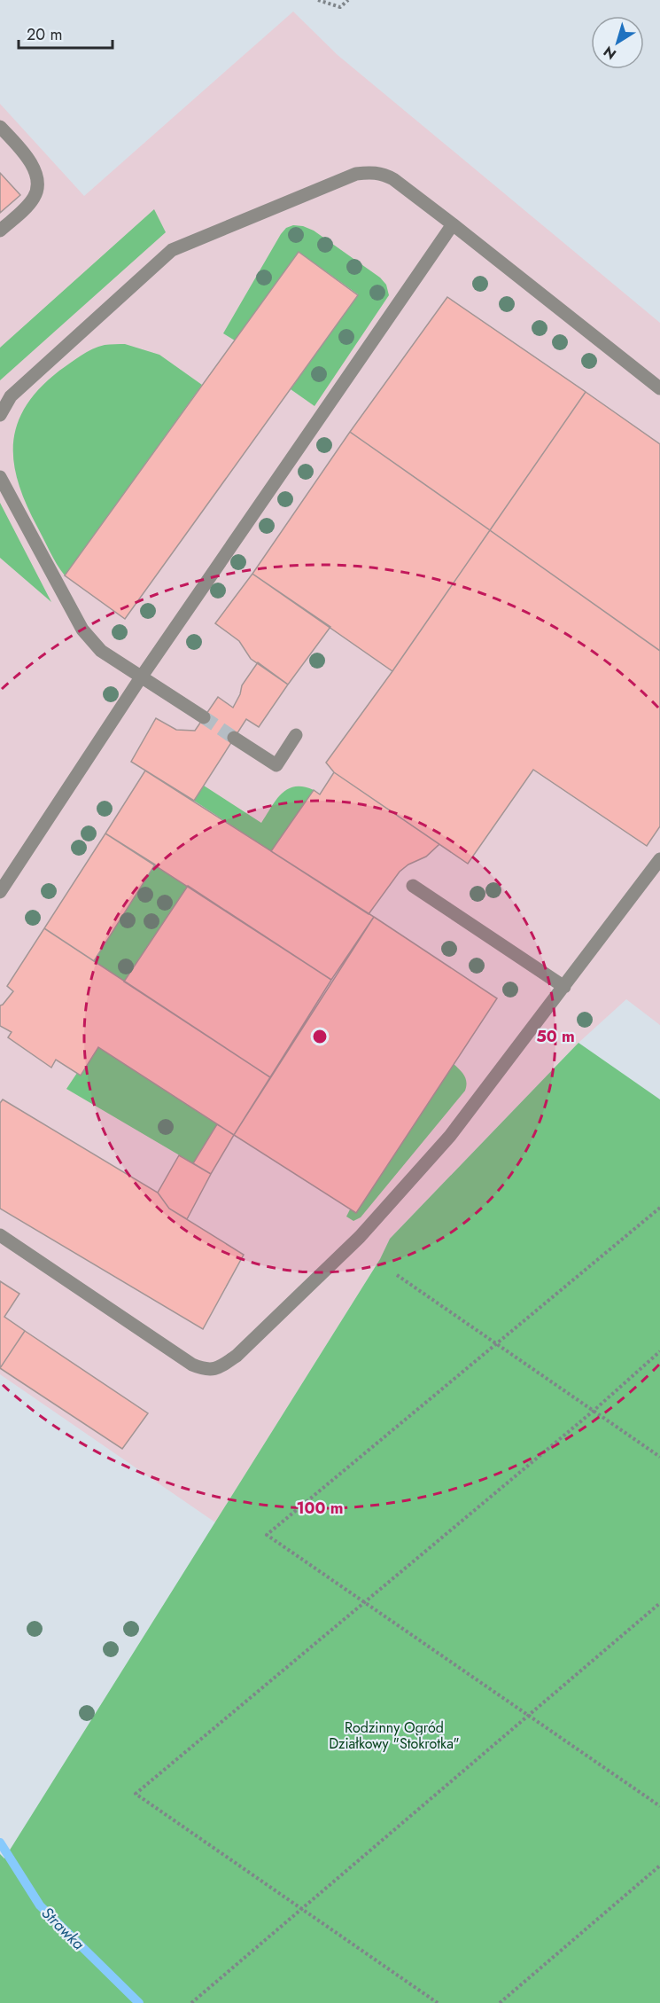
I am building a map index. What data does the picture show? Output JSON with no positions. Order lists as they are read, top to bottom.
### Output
{
  "water": ["Strawka"],
  "parks": ["Rodzinny Ogród Działkowy \"Stokrotka\""],
  "scale_bar": "20 m",
  "north": "bottom left",
  "rings": ["50 m", "100 m"]
}
